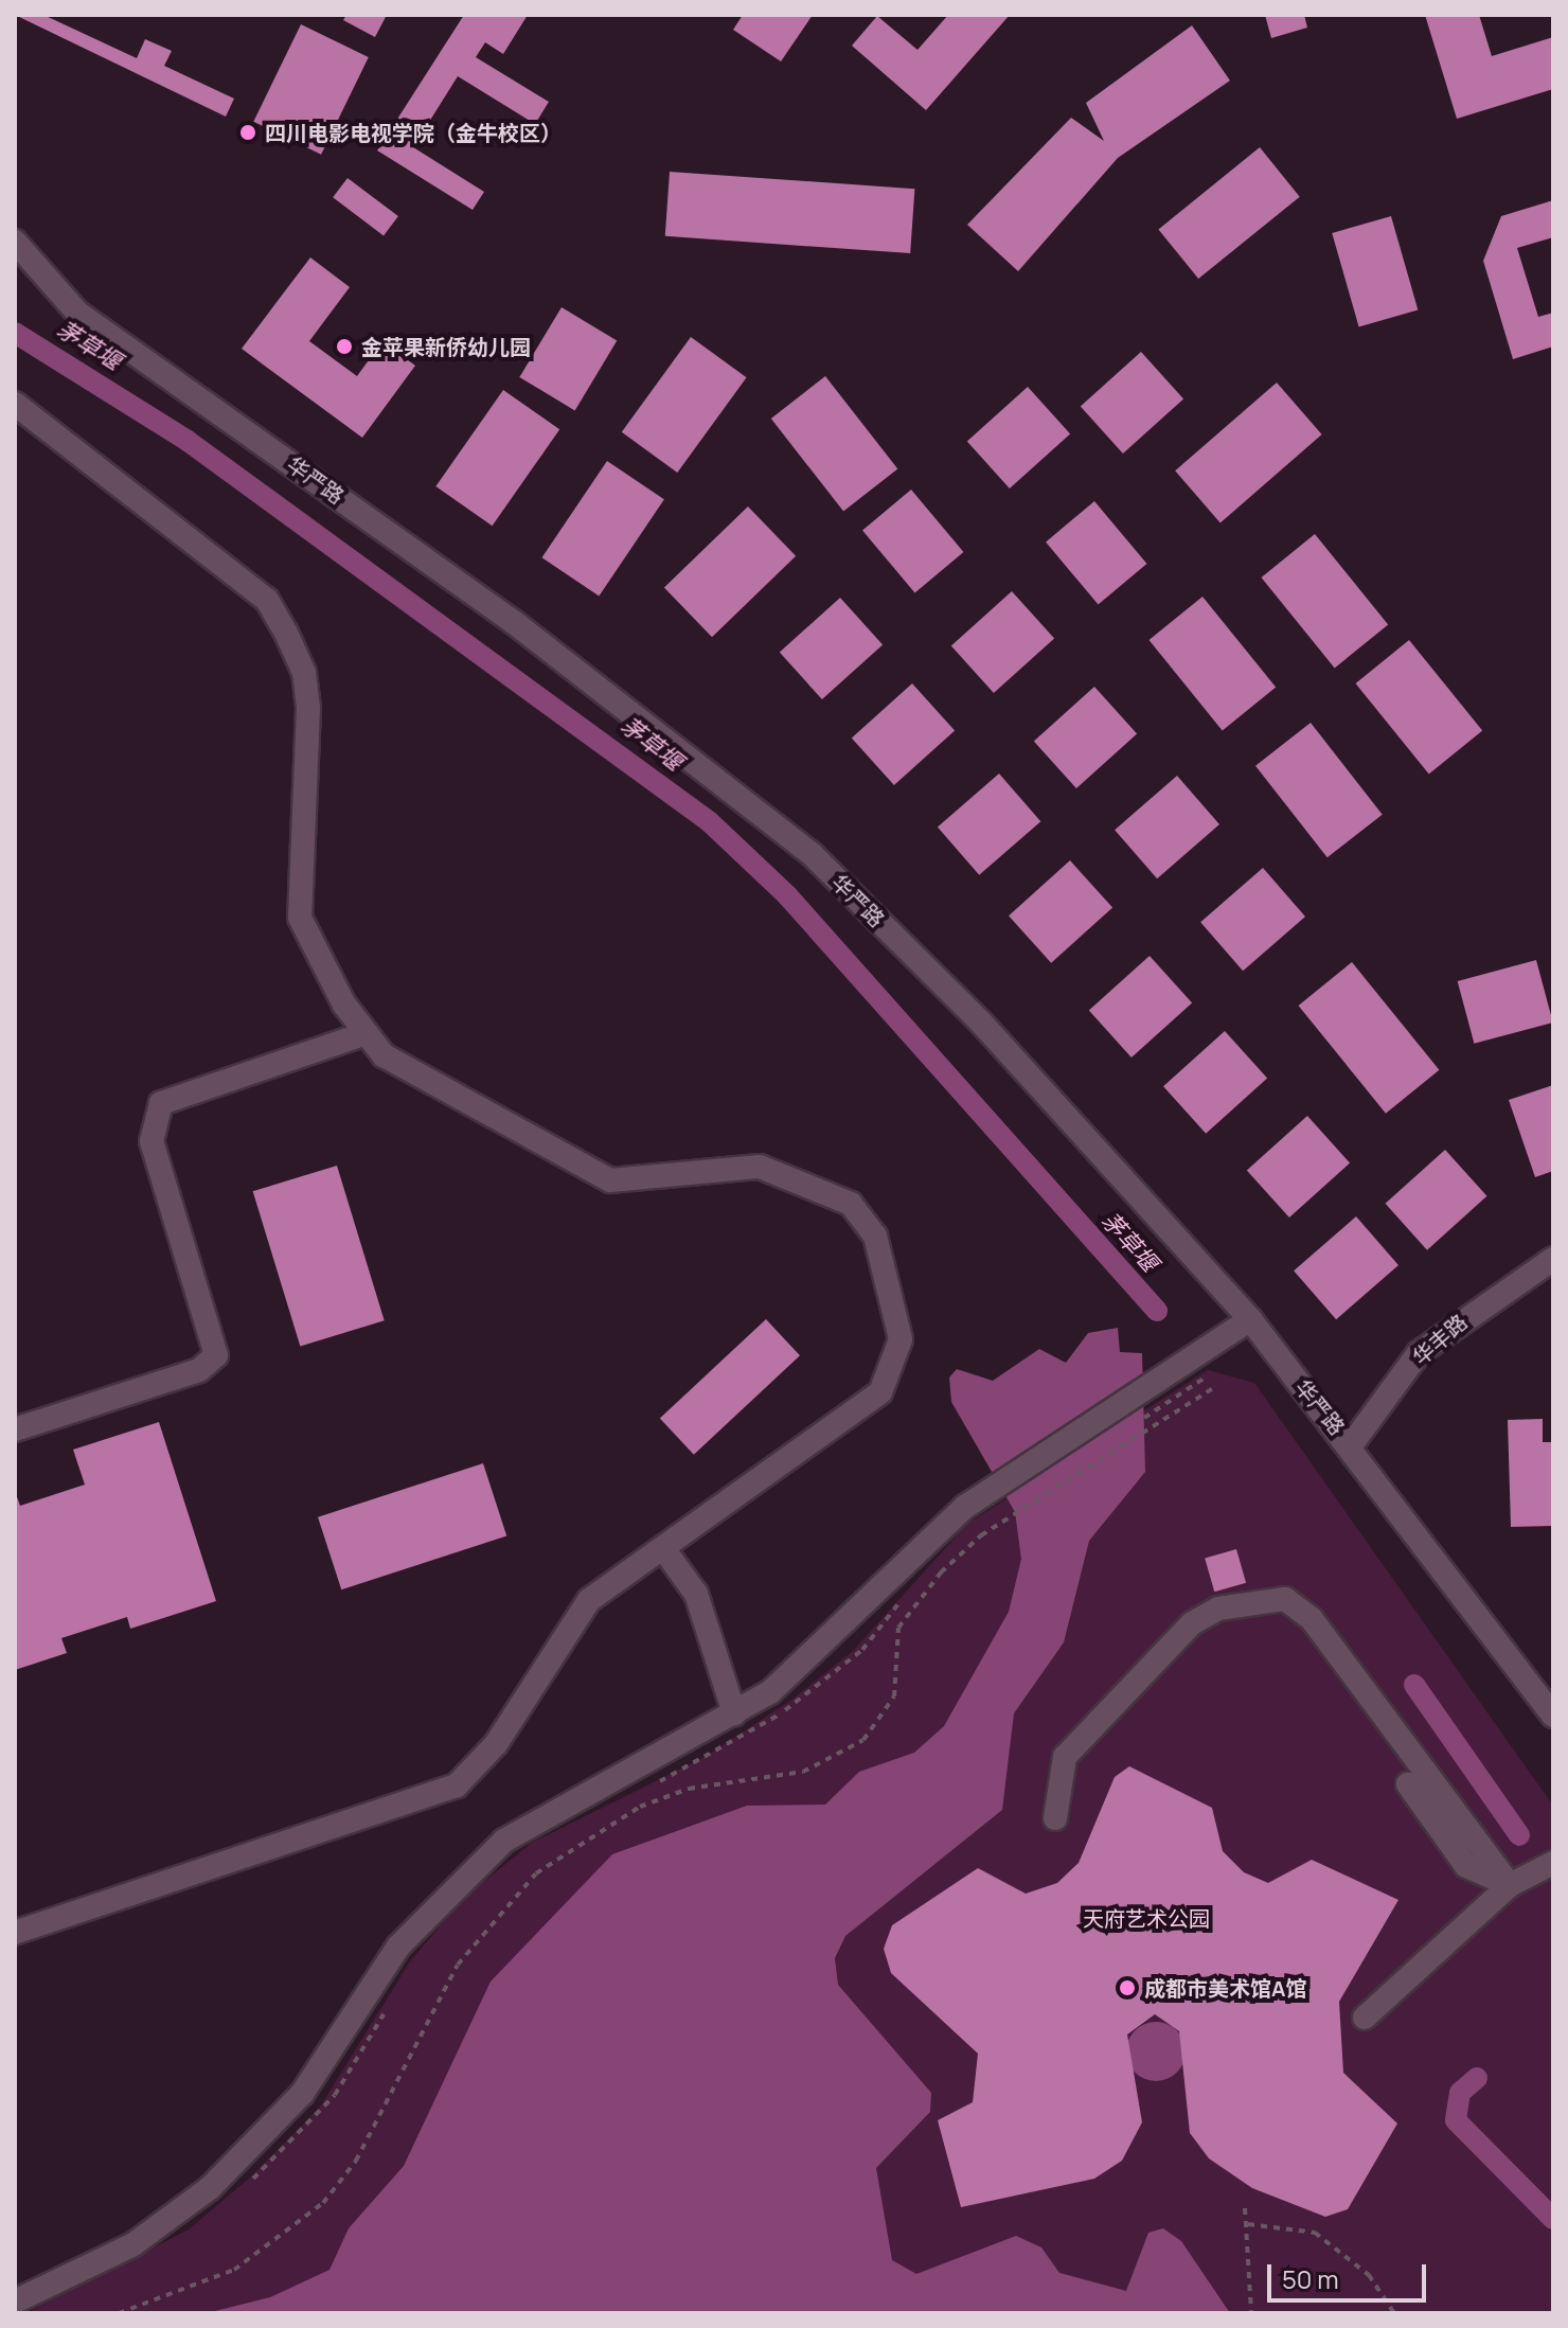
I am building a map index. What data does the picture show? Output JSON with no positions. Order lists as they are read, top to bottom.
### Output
{
  "streets": {
    "street": ["华严路", "华丰路"]
  },
  "crossings": [
    ["华严路", "华丰路"]
  ],
  "water": ["茅草堰"],
  "parks": ["天府艺术公园"],
  "places": ["四川电影电视学院（金牛校区）", "金苹果新侨幼儿园", "成都市美术馆A馆"],
  "scale_bar": "50 m"
}
